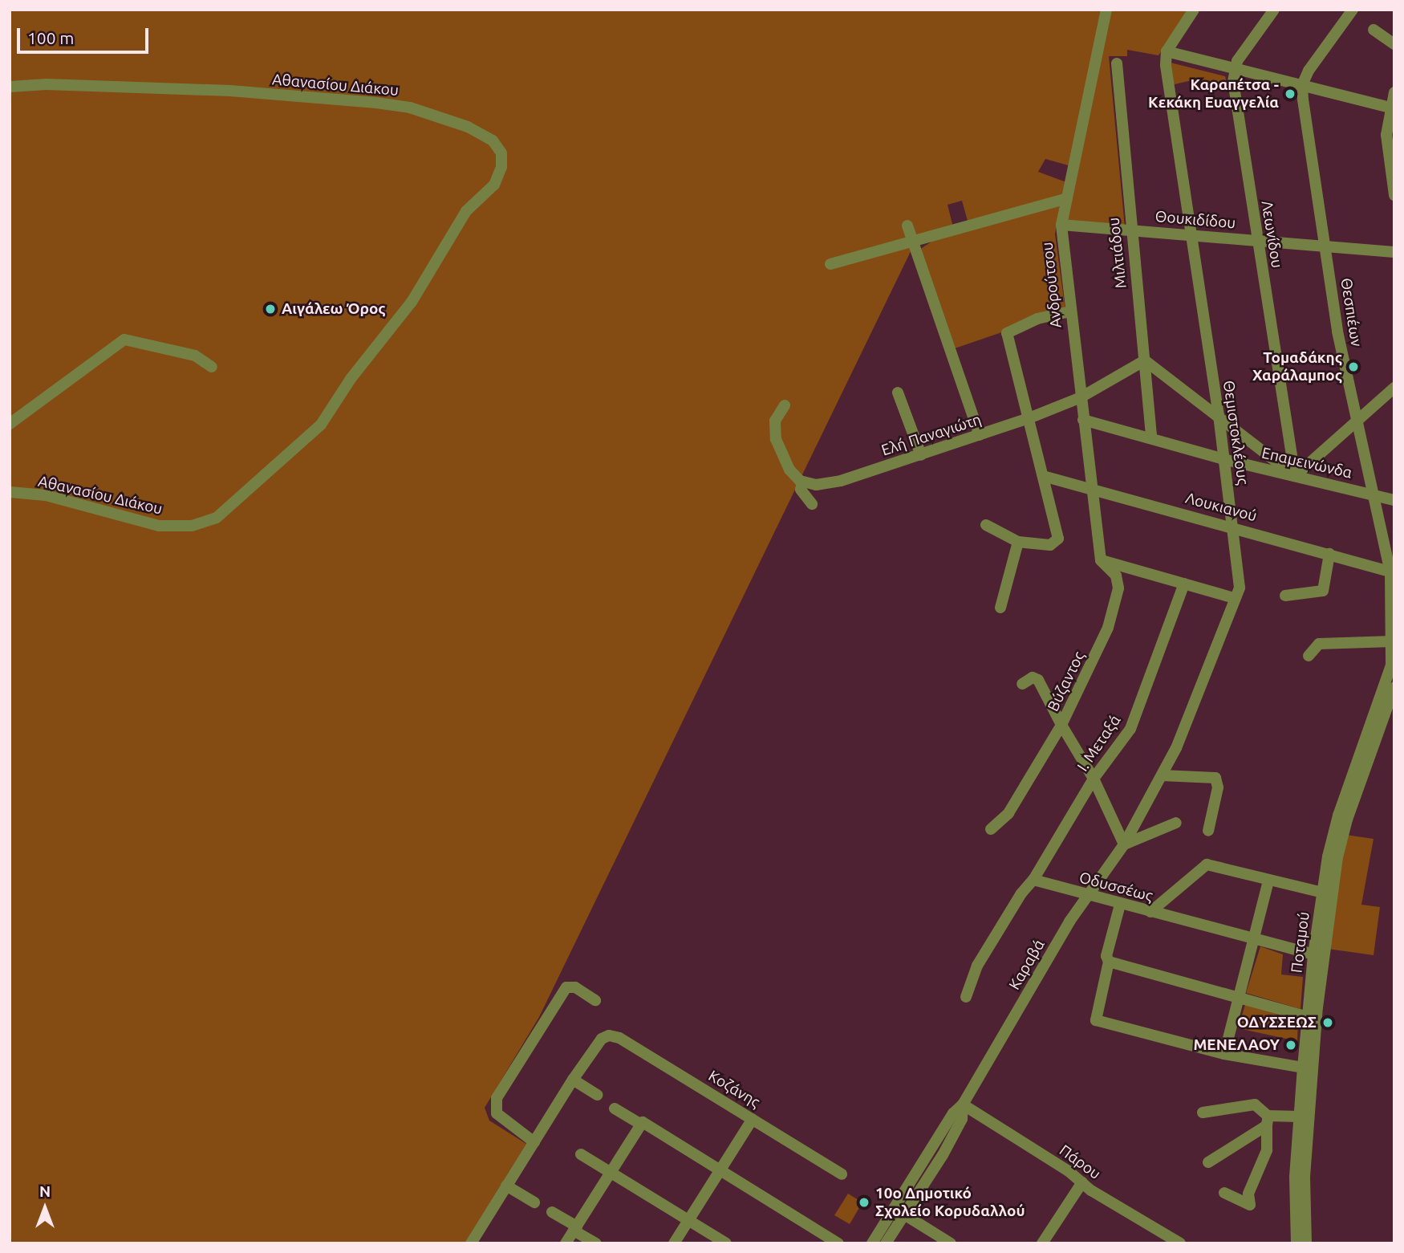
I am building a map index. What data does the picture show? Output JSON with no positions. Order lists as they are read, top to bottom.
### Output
{
  "streets": {
    "street": [
      "Αθανασίου Διάκου",
      "Θουκιδίδου",
      "Λεωνίδου",
      "Μιλτιάδου",
      "Ανδρούτσου",
      "Θεσπιέων",
      "Θεμιστοκλέους",
      "Ελή Παναγιώτη",
      "Επαμεινώνδα",
      "Λουκιανού",
      "Βύζαντος",
      "Ι. Μεταξά",
      "Οδυσσέως",
      "Ποταμού",
      "Καραβά",
      "Κοζάνης",
      "Πάρου"
    ]
  },
  "crossings": [
    ["Θουκιδίδου", "Λεωνίδου"],
    ["Θουκιδίδου", "Μιλτιάδου"],
    ["Θουκιδίδου", "Ανδρούτσου"],
    ["Θουκιδίδου", "Θεσπιέων"],
    ["Θουκιδίδου", "Θεμιστοκλέους"],
    ["Λεωνίδου", "Επαμεινώνδα"],
    ["Μιλτιάδου", "Ελή Παναγιώτη"],
    ["Μιλτιάδου", "Επαμεινώνδα"],
    ["Ανδρούτσου", "Ελή Παναγιώτη"],
    ["Ανδρούτσου", "Επαμεινώνδα"],
    ["Ανδρούτσου", "Λουκιανού"],
    ["Ανδρούτσου", "Βύζαντος"],
    ["Θεσπιέων", "Επαμεινώνδα"],
    ["Θεσπιέων", "Λουκιανού"],
    ["Θεσπιέων", "Ποταμού"],
    ["Θεμιστοκλέους", "Επαμεινώνδα"],
    ["Θεμιστοκλέους", "Λουκιανού"],
    ["Θεμιστοκλέους", "Βύζαντος"],
    ["Θεμιστοκλέους", "Καραβά"],
    ["Βύζαντος", "Ι. Μεταξά"],
    ["Βύζαντος", "Καραβά"],
    ["Ι. Μεταξά", "Οδυσσέως"],
    ["Οδυσσέως", "Ποταμού"],
    ["Οδυσσέως", "Καραβά"],
    ["Καραβά", "Πάρου"]
  ],
  "places": [
    "Καραπέτσα - Κεκάκη Ευαγγελία",
    "Αιγάλεω Όρος",
    "Τομαδάκης Χαράλαμπος",
    "ΟΔYΣΣΕΩΣ",
    "ΜΕΝΕΛΑΟΥ",
    "10ο Δημοτικό Σχολείο Κορυδαλλού"
  ],
  "scale_bar": "100 m",
  "north": "top"
}
